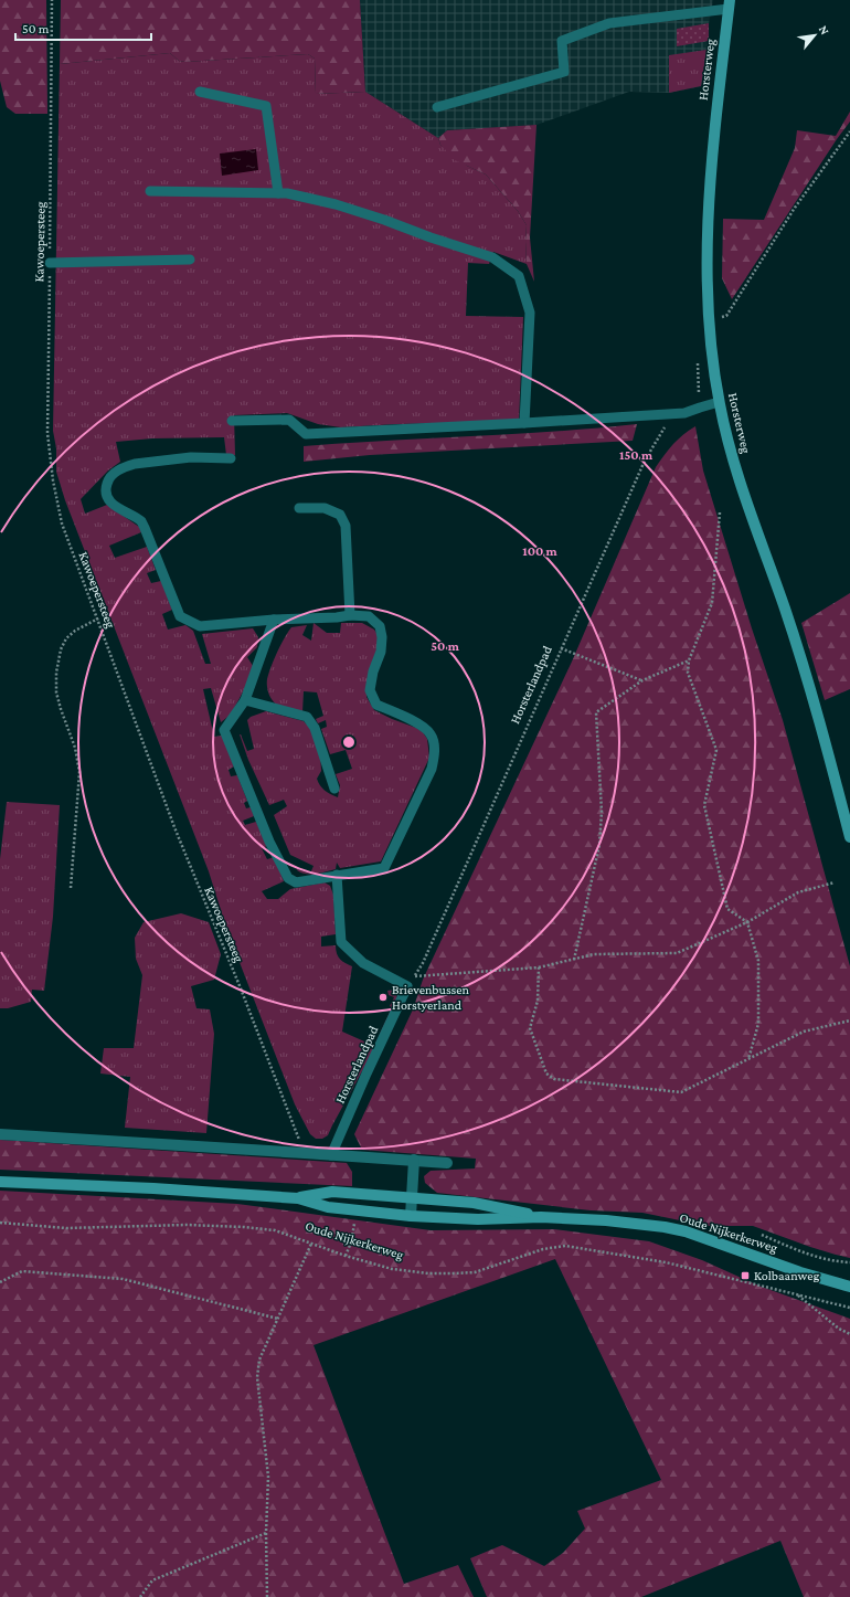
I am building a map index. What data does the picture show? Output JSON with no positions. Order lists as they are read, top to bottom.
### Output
{
  "streets": {
    "street": ["Horsterweg", "Oude Nijkerkerweg"],
    "lane": ["Horsterlandpad"],
    "path": ["Kawoepersteeg"]
  },
  "places": {
    "other": ["Brievenbussen Horstyerland"],
    "transit": ["Kolbaanweg"]
  },
  "scale_bar": "50 m",
  "north": "top right",
  "rings": ["150 m", "100 m", "50 m"]
}
